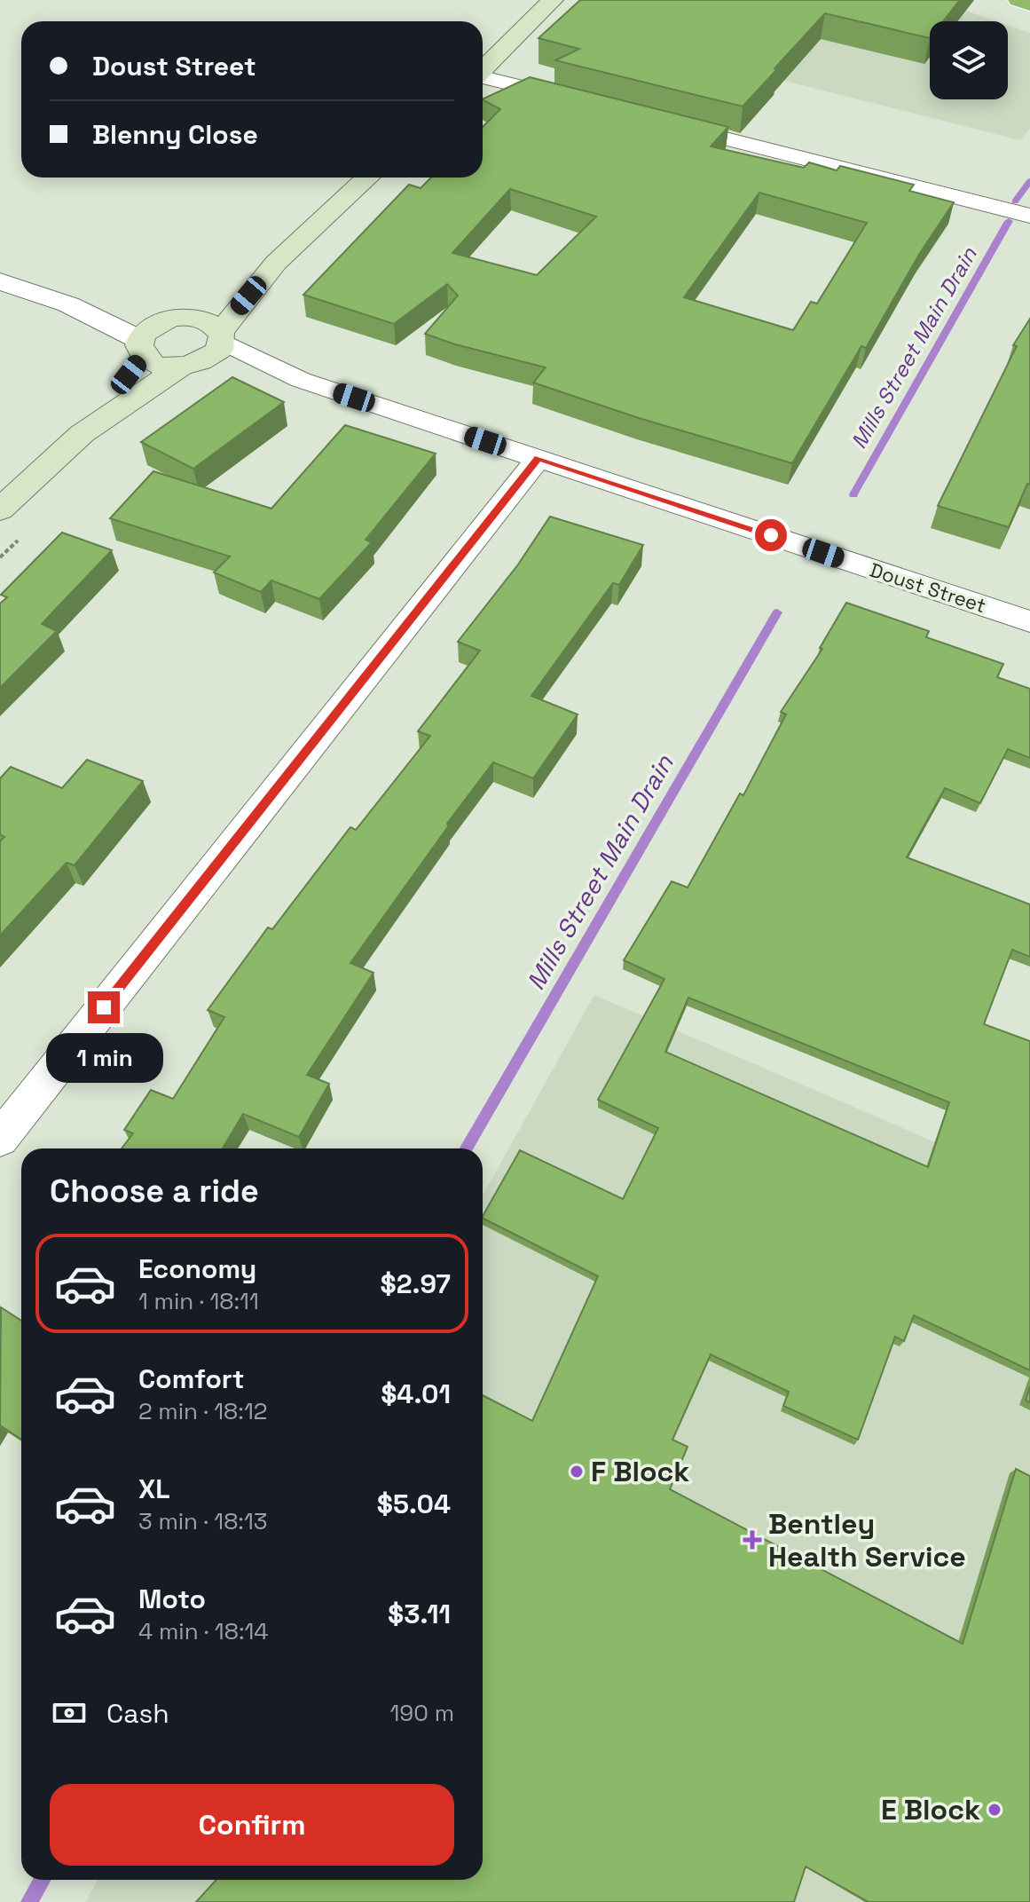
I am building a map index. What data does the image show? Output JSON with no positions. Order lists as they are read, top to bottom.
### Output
{
  "streets": {
    "street": ["Doust Street"]
  },
  "water": ["Mills Street Main Drain"],
  "places": {
    "other": ["F Block", "E Block"],
    "health": ["Bentley Health Service"]
  },
  "page": {
    "banner": ["Doust Street", "Blenny Close"],
    "bubble": "1 min",
    "heading": "Choose a ride",
    "list": [
      {
        "name": "Economy",
        "note": "1 min · 18:11",
        "value": "$2.97"
      },
      {
        "name": "Comfort",
        "note": "2 min · 18:12",
        "value": "$4.01"
      },
      {
        "name": "XL",
        "note": "3 min · 18:13",
        "value": "$5.04"
      },
      {
        "name": "Moto",
        "note": "4 min · 18:14",
        "value": "$3.11"
      }
    ],
    "pay": ["Cash", "190 m"],
    "buttons": "Confirm"
  }
}
